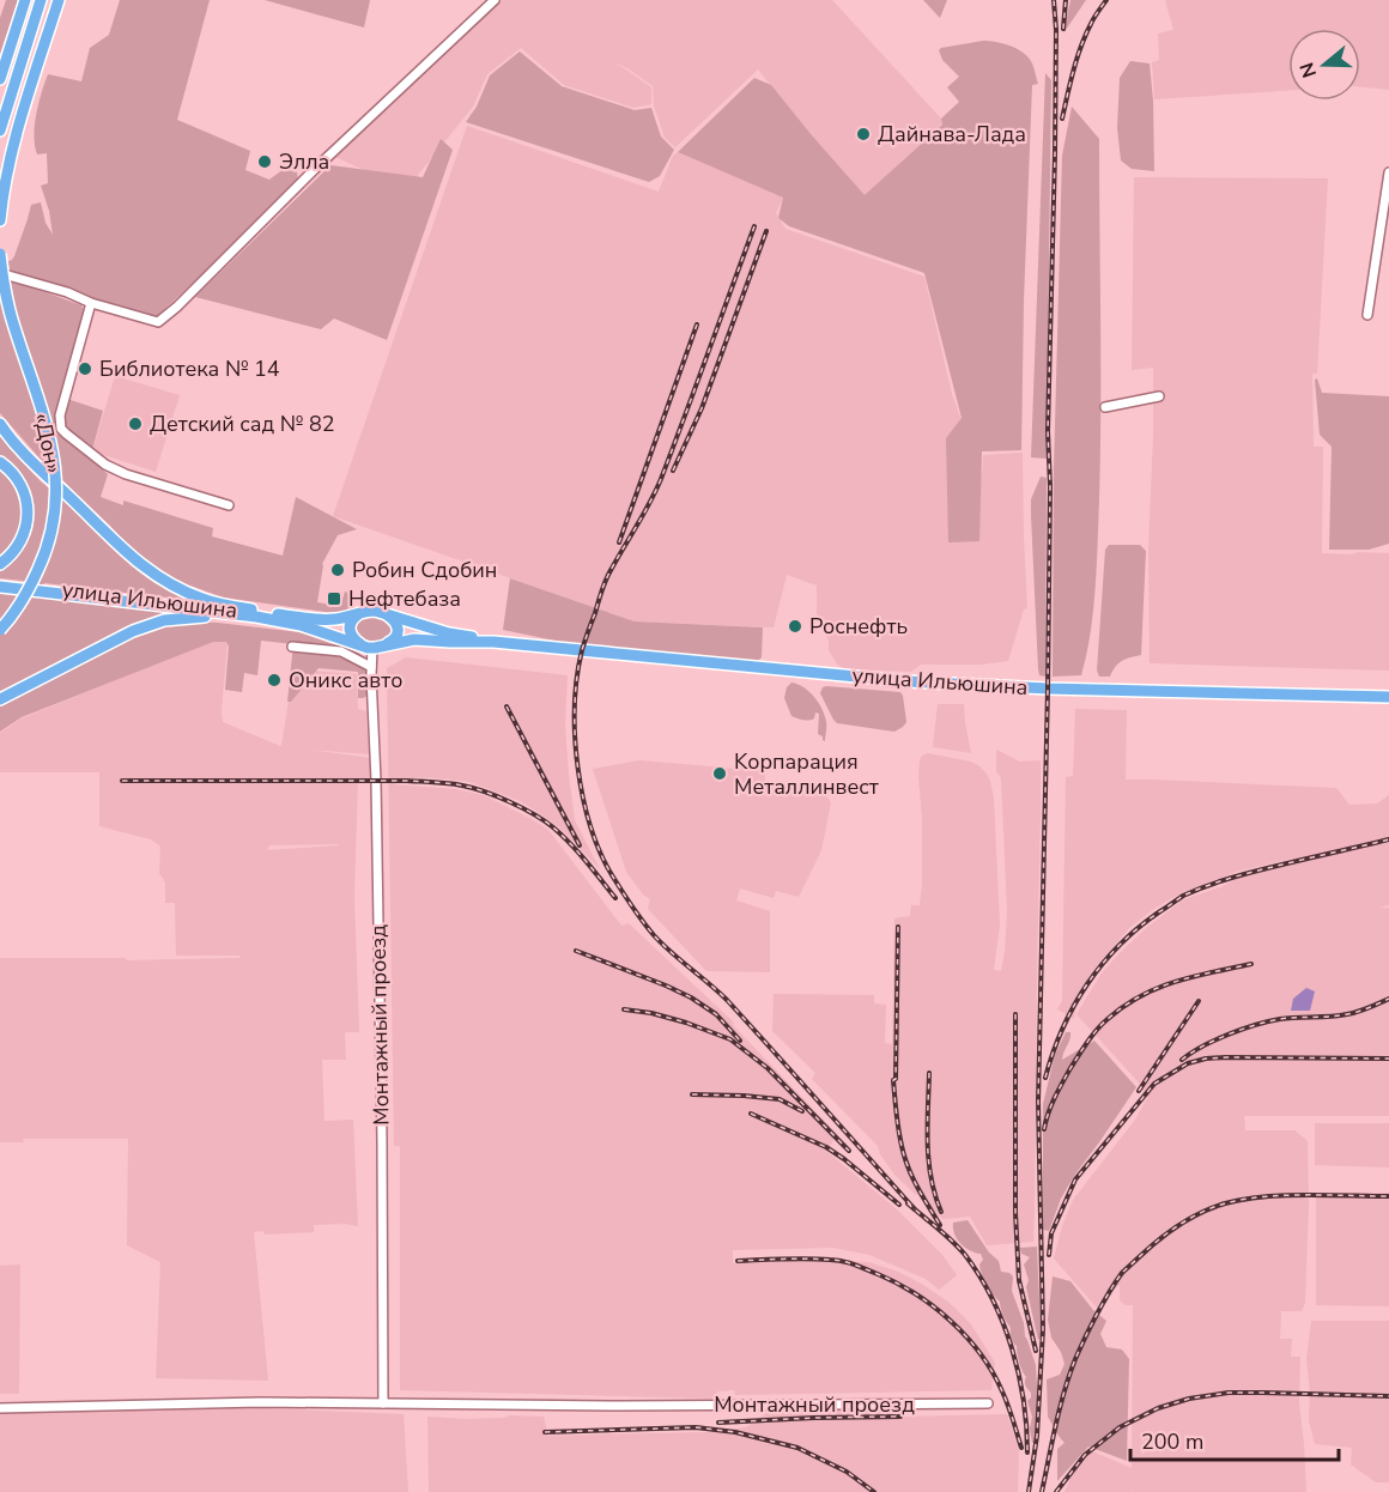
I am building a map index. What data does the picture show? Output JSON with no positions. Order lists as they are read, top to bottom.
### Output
{
  "streets": {
    "highway": ["«Дон»", "улица Ильюшина"],
    "street": ["Монтажный проезд"]
  },
  "places": {
    "other": [
      "Дайнава-Лада",
      "Элла",
      "Библиотека № 14",
      "Детский сад № 82",
      "Робин Сдобин",
      "Роснефть",
      "Оникс авто",
      "Kорпарация Металлинвест"
    ],
    "transit": ["Нефтебаза"]
  },
  "scale_bar": "200 m",
  "north": "left"
}
